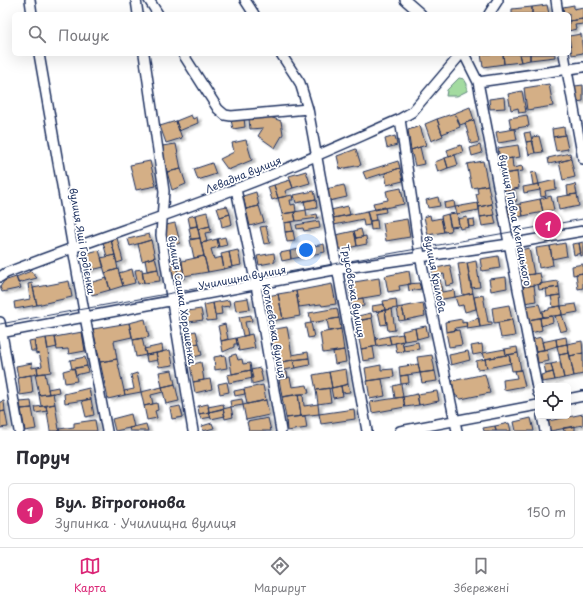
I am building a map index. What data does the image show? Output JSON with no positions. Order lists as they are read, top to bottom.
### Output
{
  "streets": {
    "street": [
      "Левадна вулиця",
      "вулиця Павла Клепацького",
      "вулиця Яші Гордієнка",
      "вулиця Крилова",
      "Училищна вулиця",
      "Трусовська вулиця",
      "вулиця Сашка Хорошенка",
      "Котлєєвська вулиця"
    ]
  },
  "crossings": [
    ["Левадна вулиця", "вулиця Яші Гордієнка"],
    ["Левадна вулиця", "вулиця Крилова"],
    ["Левадна вулиця", "Трусовська вулиця"],
    ["Левадна вулиця", "вулиця Сашка Хорошенка"],
    ["Левадна вулиця", "Котлєєвська вулиця"],
    ["вулиця Павла Клепацького", "Училищна вулиця"],
    ["вулиця Яші Гордієнка", "Училищна вулиця"],
    ["вулиця Крилова", "Училищна вулиця"],
    ["Училищна вулиця", "Трусовська вулиця"],
    ["Училищна вулиця", "вулиця Сашка Хорошенка"],
    ["Училищна вулиця", "Котлєєвська вулиця"]
  ],
  "page": {
    "search": "Пошук",
    "pins": "1",
    "heading": "Поруч",
    "list": [
      {
        "mark": "1",
        "name": "Вул. Вітрогонова",
        "note": "Зупинка · Училищна вулиця",
        "value": "150 m"
      }
    ],
    "nav": ["Карта", "Маршрут", "Збережені"]
  }
}
